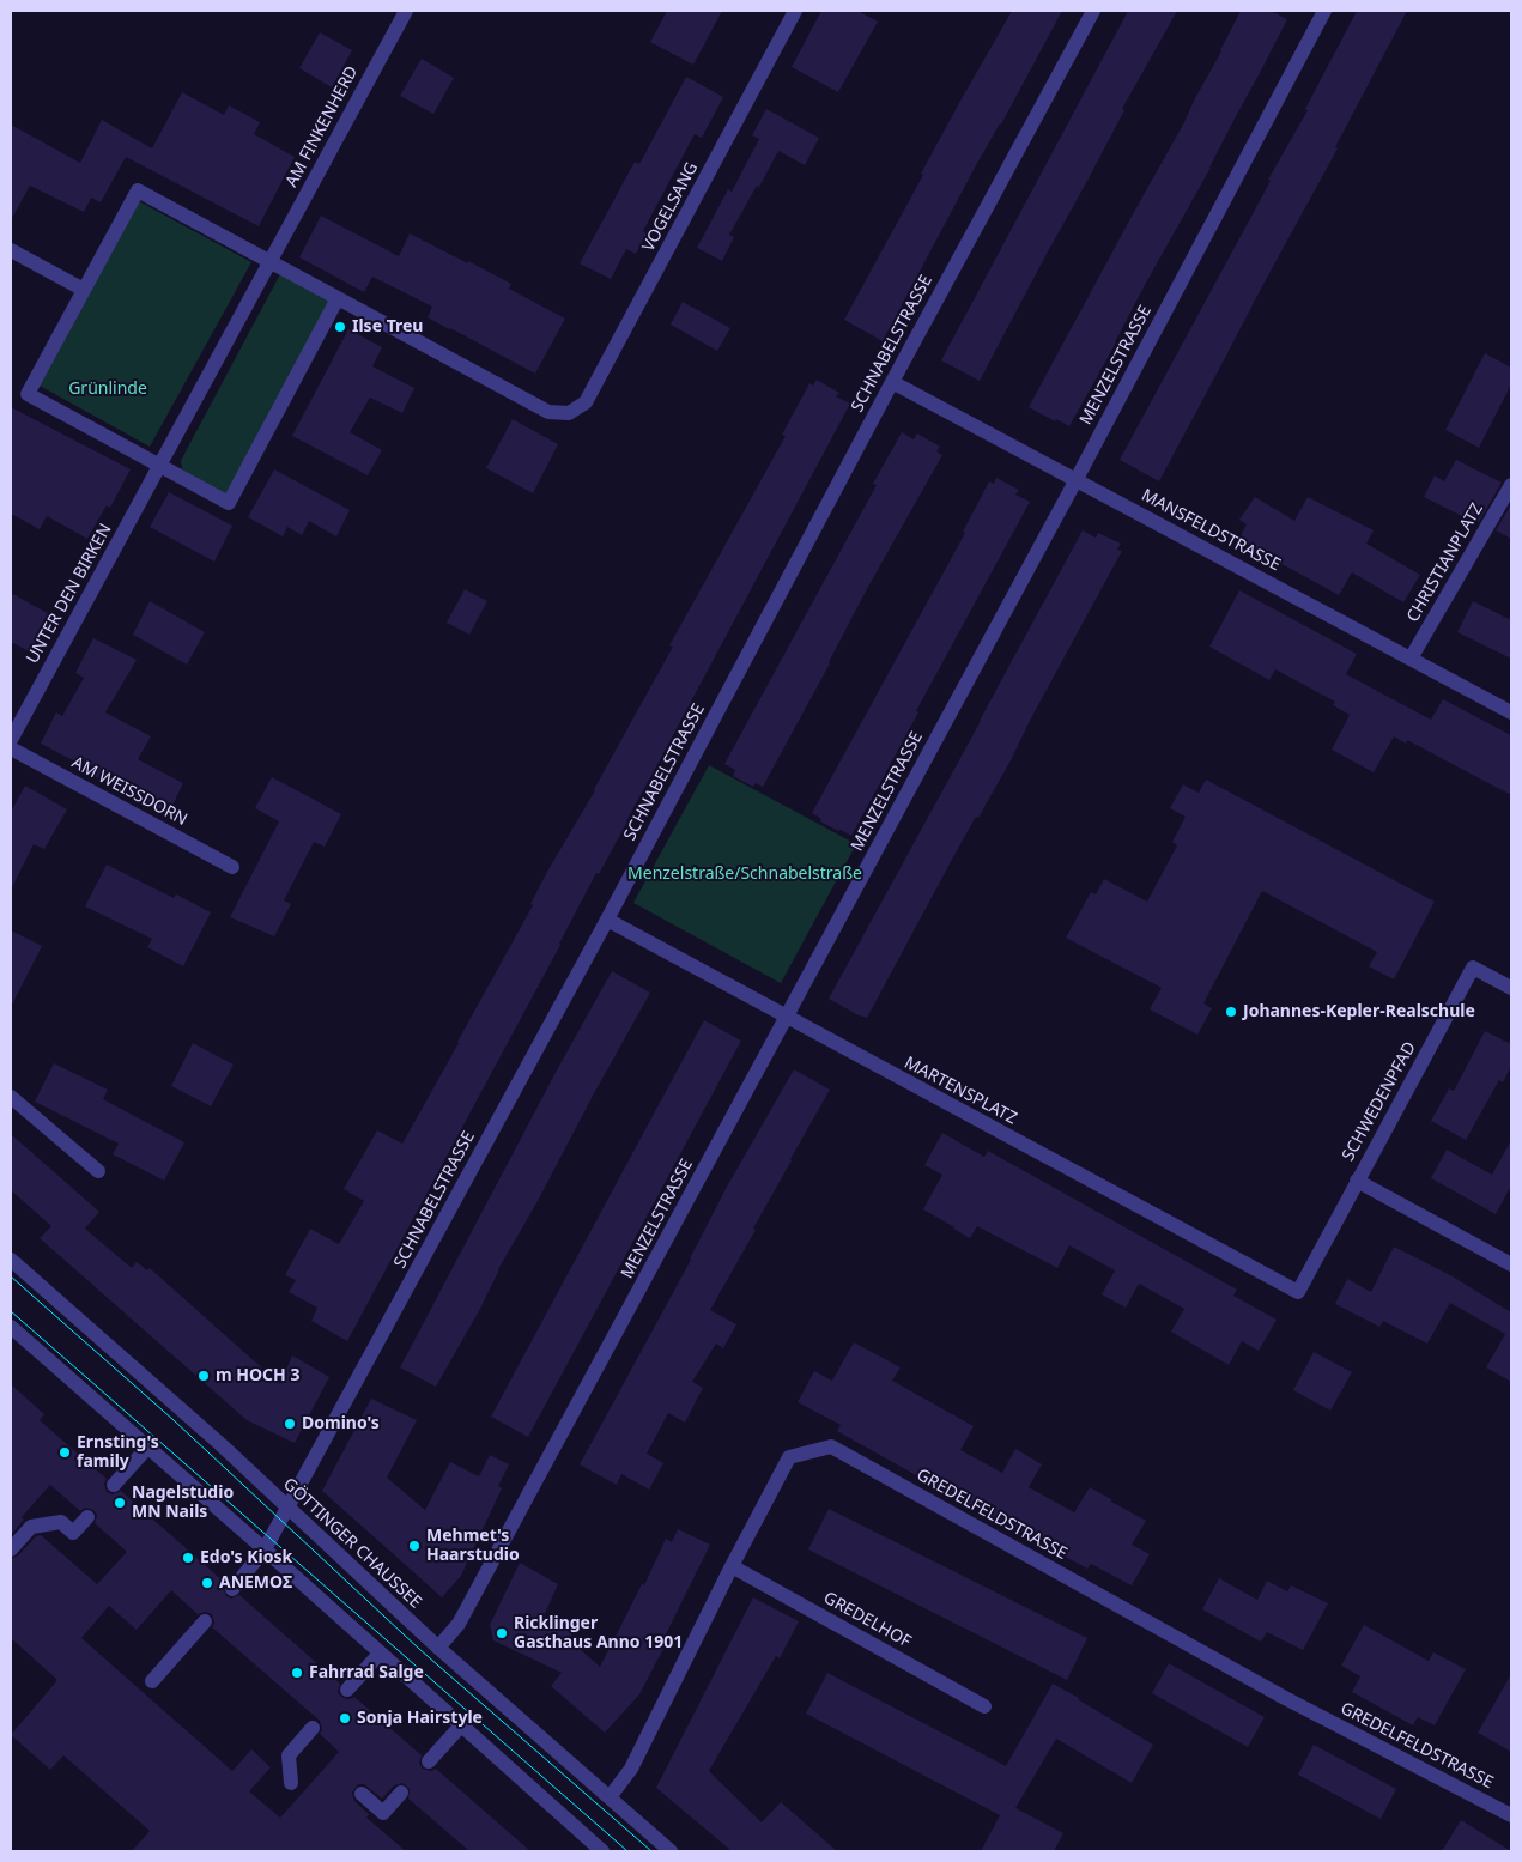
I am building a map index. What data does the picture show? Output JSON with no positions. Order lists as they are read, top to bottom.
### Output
{
  "streets": {
    "street": [
      "AM FINKENHERD",
      "VOGELSANG",
      "SCHNABELSTRASSE",
      "MENZELSTRASSE",
      "MANSFELDSTRASSE",
      "CHRISTIANPLATZ",
      "UNTER DEN BIRKEN",
      "AM WEISSDORN",
      "MARTENSPLATZ",
      "SCHWEDENPFAD",
      "GREDELFELDSTRASSE",
      "GÖTTINGER CHAUSSEE",
      "GREDELHOF"
    ]
  },
  "crossings": [
    ["SCHNABELSTRASSE", "MANSFELDSTRASSE"],
    ["SCHNABELSTRASSE", "MARTENSPLATZ"],
    ["SCHNABELSTRASSE", "GÖTTINGER CHAUSSEE"],
    ["MENZELSTRASSE", "MANSFELDSTRASSE"],
    ["MENZELSTRASSE", "MARTENSPLATZ"],
    ["MENZELSTRASSE", "GÖTTINGER CHAUSSEE"],
    ["MANSFELDSTRASSE", "CHRISTIANPLATZ"],
    ["MARTENSPLATZ", "SCHWEDENPFAD"],
    ["GREDELFELDSTRASSE", "GÖTTINGER CHAUSSEE"],
    ["GREDELFELDSTRASSE", "GREDELHOF"]
  ],
  "parks": ["Grünlinde", "Menzelstraße/Schnabelstraße"],
  "places": [
    "Ilse Treu",
    "Johannes-Kepler-Realschule",
    "m HOCH 3",
    "Domino's",
    "Ernsting's family",
    "Nagelstudio MN Nails",
    "Mehmet's Haarstudio",
    "Edo's Kiosk",
    "ΑΝΕΜΟΣ",
    "Ricklinger Gasthaus Anno 1901",
    "Fahrrad Salge",
    "Sonja Hairstyle"
  ]
}
